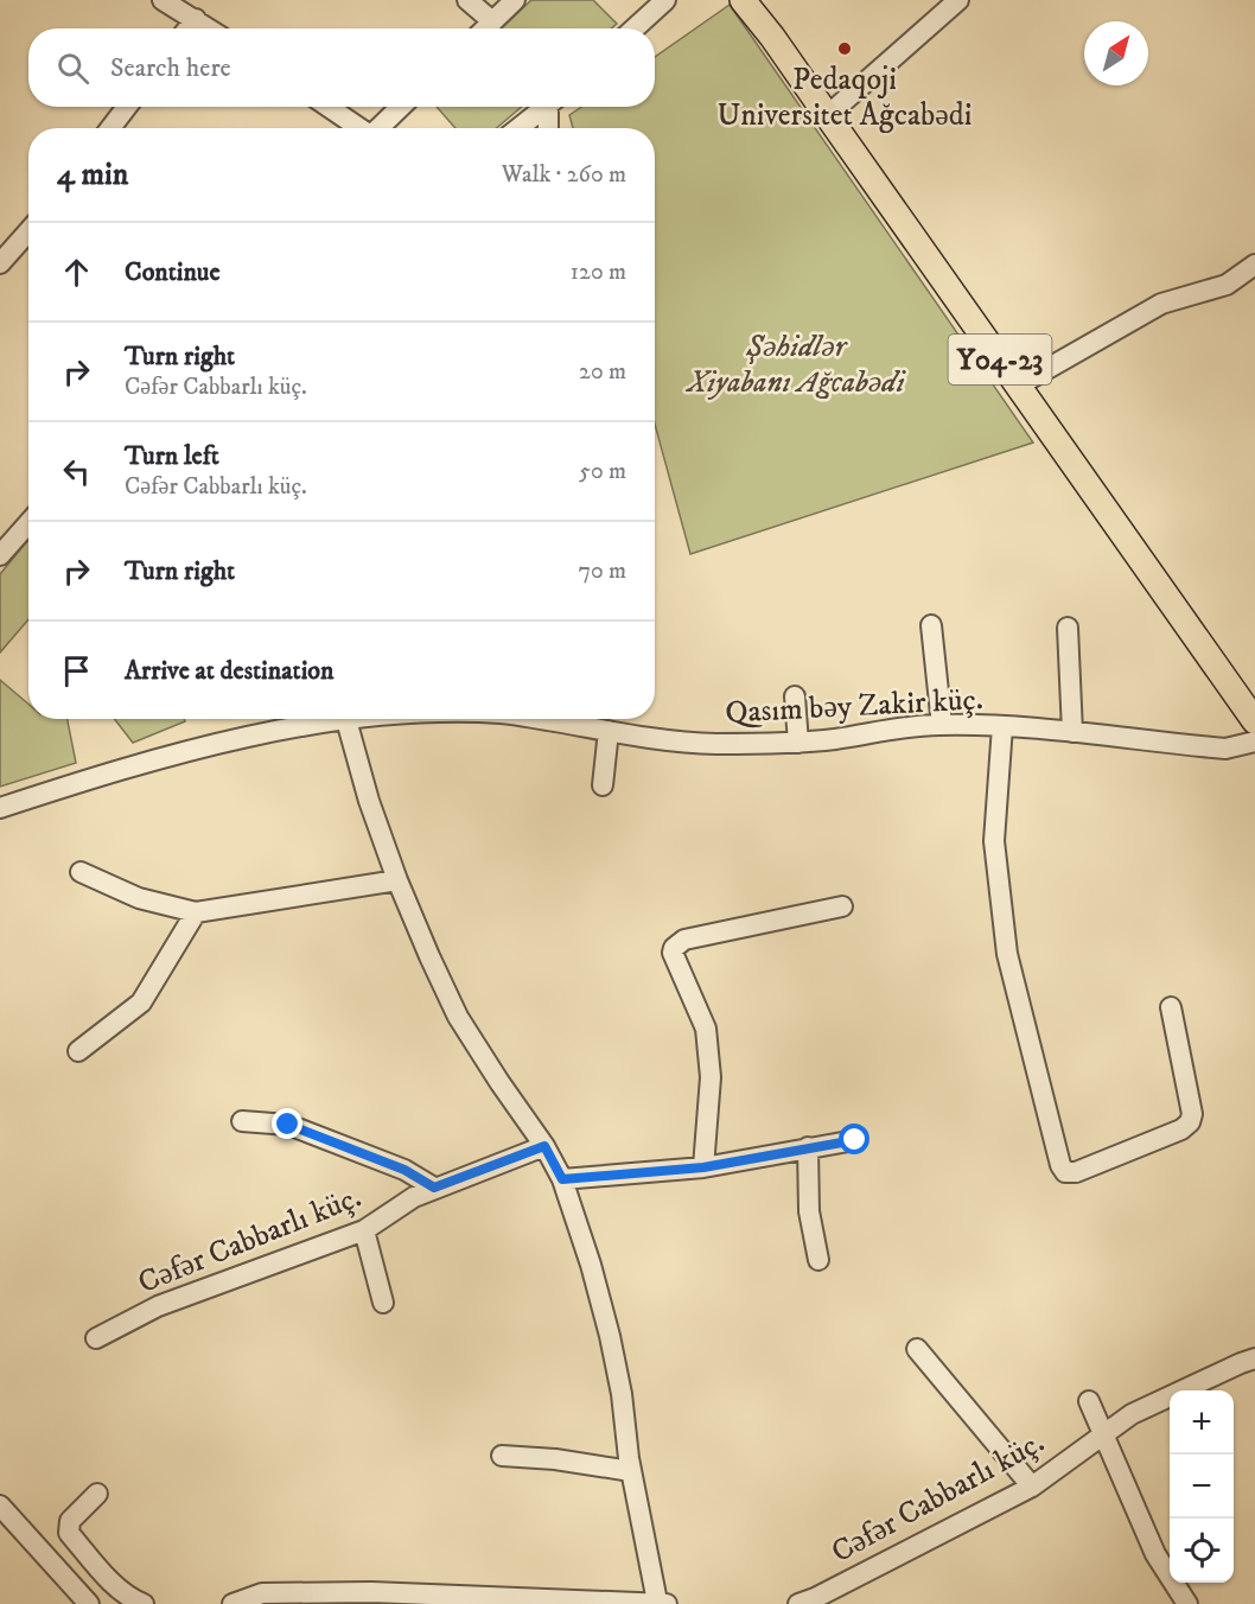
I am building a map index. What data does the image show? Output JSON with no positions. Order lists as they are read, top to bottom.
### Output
{
  "streets": {
    "main road": ["Y04-23"],
    "street": ["Qasım bəy Zakir küç.", "Cəfər Cabbarlı küç."]
  },
  "parks": ["Şəhidlər Xiyabanı Ağcabədi"],
  "places": ["Pedaqoji Universitet Ağcabədi"],
  "north": "top right",
  "page": {
    "search": "Search here",
    "heading": ["4 min", "Walk · 260 m"],
    "list": [
      ["Continue", "120 m"],
      ["Turn right", "Cəfər Cabbarlı küç.", "20 m"],
      ["Turn left", "Cəfər Cabbarlı küç.", "50 m"],
      ["Turn right", "70 m"],
      "Arrive at destination"
    ],
    "map_buttons": ["+", "−"]
  }
}
